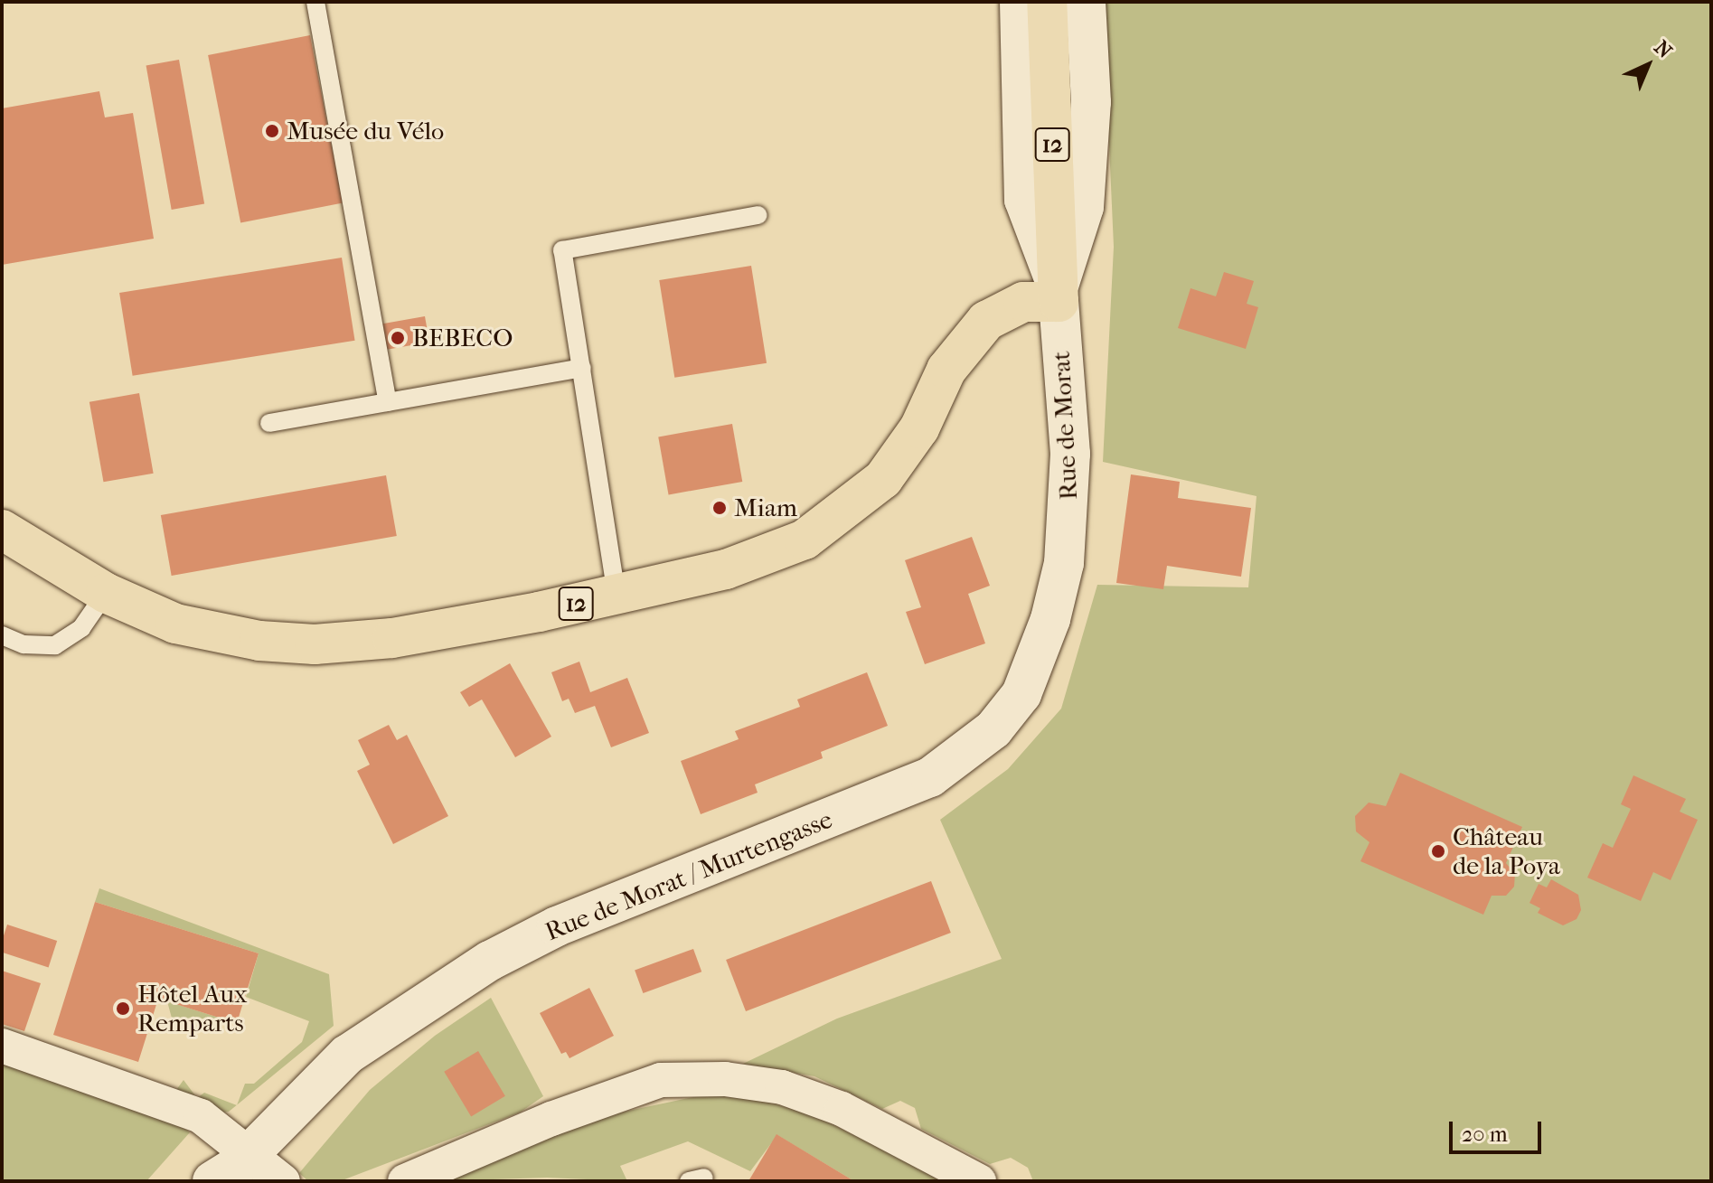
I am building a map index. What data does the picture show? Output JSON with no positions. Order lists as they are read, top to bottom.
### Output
{
  "streets": {
    "main road": ["12", "Rue de Morat", "Rue de Morat / Murtengasse"]
  },
  "crossings": [
    ["12", "Rue de Morat"],
    ["Rue de Morat", "Rue de Morat / Murtengasse"]
  ],
  "places": [
    "Musée du Vélo",
    "BEBECO",
    "Miam",
    "Château de la Poya",
    "Hôtel Aux Remparts"
  ],
  "scale_bar": "20 m",
  "north": "top right"
}
